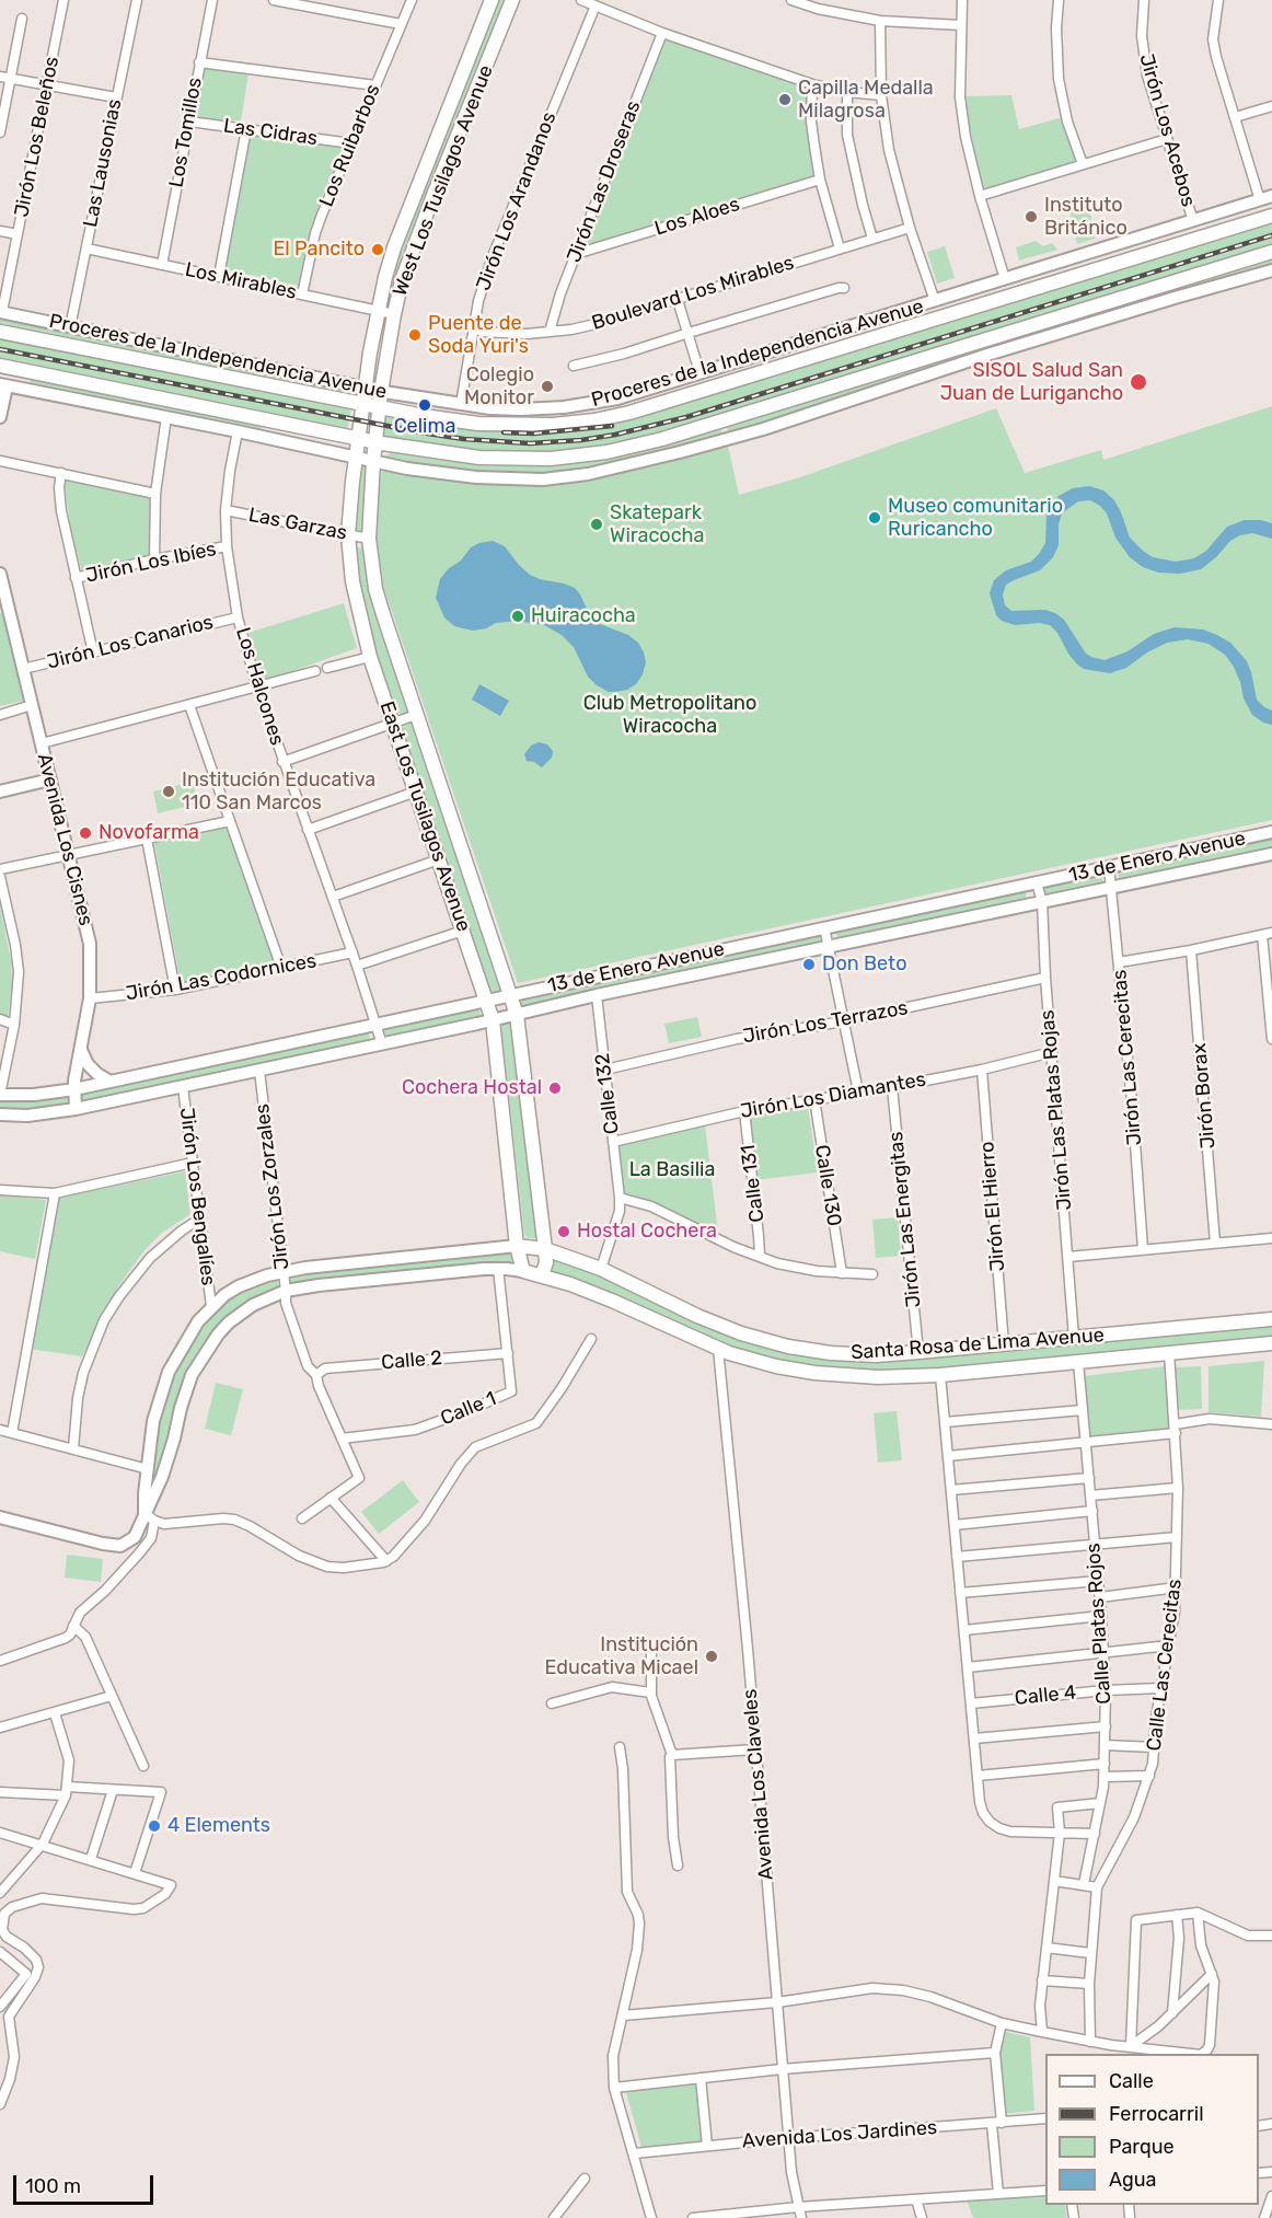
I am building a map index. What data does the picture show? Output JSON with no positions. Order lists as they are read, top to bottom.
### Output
{
  "streets": {
    "main road": [
      "West Los Tusilagos Avenue",
      "Proceres de la Independencia Avenue",
      "East Los Tusilagos Avenue",
      "Avenida Los Cisnes",
      "13 de Enero Avenue",
      "Santa Rosa de Lima Avenue"
    ],
    "street": [
      "Jirón Los Acebos",
      "Los Tomillos",
      "Las Cidras",
      "Jirón Los Beleños",
      "Los Ruibarbos",
      "Las Lausonias",
      "Jirón Las Droseras",
      "Jirón Los Arandanos",
      "Los Aloes",
      "Los Mirables",
      "Boulevard Los Mirables",
      "Las Garzas",
      "Jirón Los Ibíes",
      "Jirón Los Canarios",
      "Los Halcones",
      "Jirón Las Codornices",
      "Jirón Los Terrazos",
      "Jirón Las Cerecitas",
      "Calle 132",
      "Jirón Los Diamantes",
      "Jirón Borax",
      "Jirón Las Platas Rojas",
      "Calle 131",
      "Calle 130",
      "Jirón Los Zorzales",
      "Jirón Los Bengalíes",
      "Jirón El Hierro",
      "Jirón Las Energitas",
      "Calle 2",
      "Calle 1",
      "Calle Platas Rojos",
      "Calle Las Cerecitas",
      "Calle 4",
      "Avenida Los Claveles",
      "Avenida Los Jardines"
    ]
  },
  "crossings": [
    ["Jirón Los Acebos", "Proceres de la Independencia Avenue"],
    ["Los Tomillos", "Las Cidras"],
    ["Los Tomillos", "Los Mirables"],
    ["Las Cidras", "Los Ruibarbos"],
    ["Jirón Los Beleños", "Proceres de la Independencia Avenue"],
    ["Los Ruibarbos", "Los Mirables"],
    ["Las Lausonias", "Los Mirables"],
    ["Las Lausonias", "Proceres de la Independencia Avenue"],
    ["West Los Tusilagos Avenue", "Los Mirables"],
    ["West Los Tusilagos Avenue", "Proceres de la Independencia Avenue"],
    ["West Los Tusilagos Avenue", "East Los Tusilagos Avenue"],
    ["Jirón Las Droseras", "Los Aloes"],
    ["Jirón Las Droseras", "Boulevard Los Mirables"],
    ["Jirón Los Arandanos", "Boulevard Los Mirables"],
    ["Jirón Los Arandanos", "Proceres de la Independencia Avenue"],
    ["Proceres de la Independencia Avenue", "East Los Tusilagos Avenue"],
    ["Las Garzas", "Los Halcones"],
    ["Las Garzas", "East Los Tusilagos Avenue"],
    ["Jirón Los Ibíes", "Los Halcones"],
    ["Jirón Los Canarios", "Los Halcones"],
    ["Jirón Los Canarios", "Avenida Los Cisnes"],
    ["Los Halcones", "13 de Enero Avenue"],
    ["Los Halcones", "Jirón Las Codornices"],
    ["East Los Tusilagos Avenue", "13 de Enero Avenue"],
    ["East Los Tusilagos Avenue", "Santa Rosa de Lima Avenue"],
    ["Avenida Los Cisnes", "13 de Enero Avenue"],
    ["Avenida Los Cisnes", "Jirón Las Codornices"],
    ["13 de Enero Avenue", "Jirón Las Cerecitas"],
    ["13 de Enero Avenue", "Calle 132"],
    ["13 de Enero Avenue", "Jirón Las Platas Rojas"],
    ["13 de Enero Avenue", "Jirón Los Zorzales"],
    ["13 de Enero Avenue", "Jirón Los Bengalíes"],
    ["Jirón Los Terrazos", "Calle 132"],
    ["Jirón Los Terrazos", "Jirón Las Platas Rojas"],
    ["Calle 132", "Jirón Los Diamantes"],
    ["Calle 132", "Santa Rosa de Lima Avenue"],
    ["Jirón Los Diamantes", "Jirón Las Platas Rojas"],
    ["Jirón Los Diamantes", "Calle 131"],
    ["Jirón Los Diamantes", "Calle 130"],
    ["Jirón Los Diamantes", "Jirón El Hierro"],
    ["Jirón Los Diamantes", "Jirón Las Energitas"],
    ["Jirón Las Platas Rojas", "Santa Rosa de Lima Avenue"],
    ["Jirón Los Zorzales", "Santa Rosa de Lima Avenue"],
    ["Jirón Los Zorzales", "Calle 2"],
    ["Jirón Los Zorzales", "Calle 1"],
    ["Jirón Los Bengalíes", "Santa Rosa de Lima Avenue"],
    ["Jirón El Hierro", "Santa Rosa de Lima Avenue"],
    ["Jirón Las Energitas", "Santa Rosa de Lima Avenue"],
    ["Santa Rosa de Lima Avenue", "Calle 1"],
    ["Santa Rosa de Lima Avenue", "Calle Platas Rojos"],
    ["Santa Rosa de Lima Avenue", "Calle Las Cerecitas"],
    ["Santa Rosa de Lima Avenue", "Avenida Los Claveles"],
    ["Calle 2", "Calle 1"],
    ["Calle Platas Rojos", "Calle 4"],
    ["Calle Las Cerecitas", "Calle 4"],
    ["Avenida Los Claveles", "Avenida Los Jardines"]
  ],
  "parks": ["Club Metropolitano Wiracocha", "La Basilia"],
  "places": [
    "Capilla Medalla Milagrosa",
    "Instituto Británico",
    "El Pancito",
    "Puente de Soda Yuri's",
    "SISOL Salud San Juan de Lurigancho",
    "Colegio Monitor",
    "Celima",
    "Museo comunitario Ruricancho",
    "Skatepark Wiracocha",
    "Huiracocha",
    "Institución Educativa 110 San Marcos",
    "Novofarma",
    "Don Beto",
    "Cochera Hostal",
    "Hostal Cochera",
    "Institución Educativa Micael",
    "4 Elements"
  ],
  "legend": [
    "Calle",
    "Ferrocarril",
    "Parque",
    "Agua"
  ],
  "scale_bar": "100 m"
}
